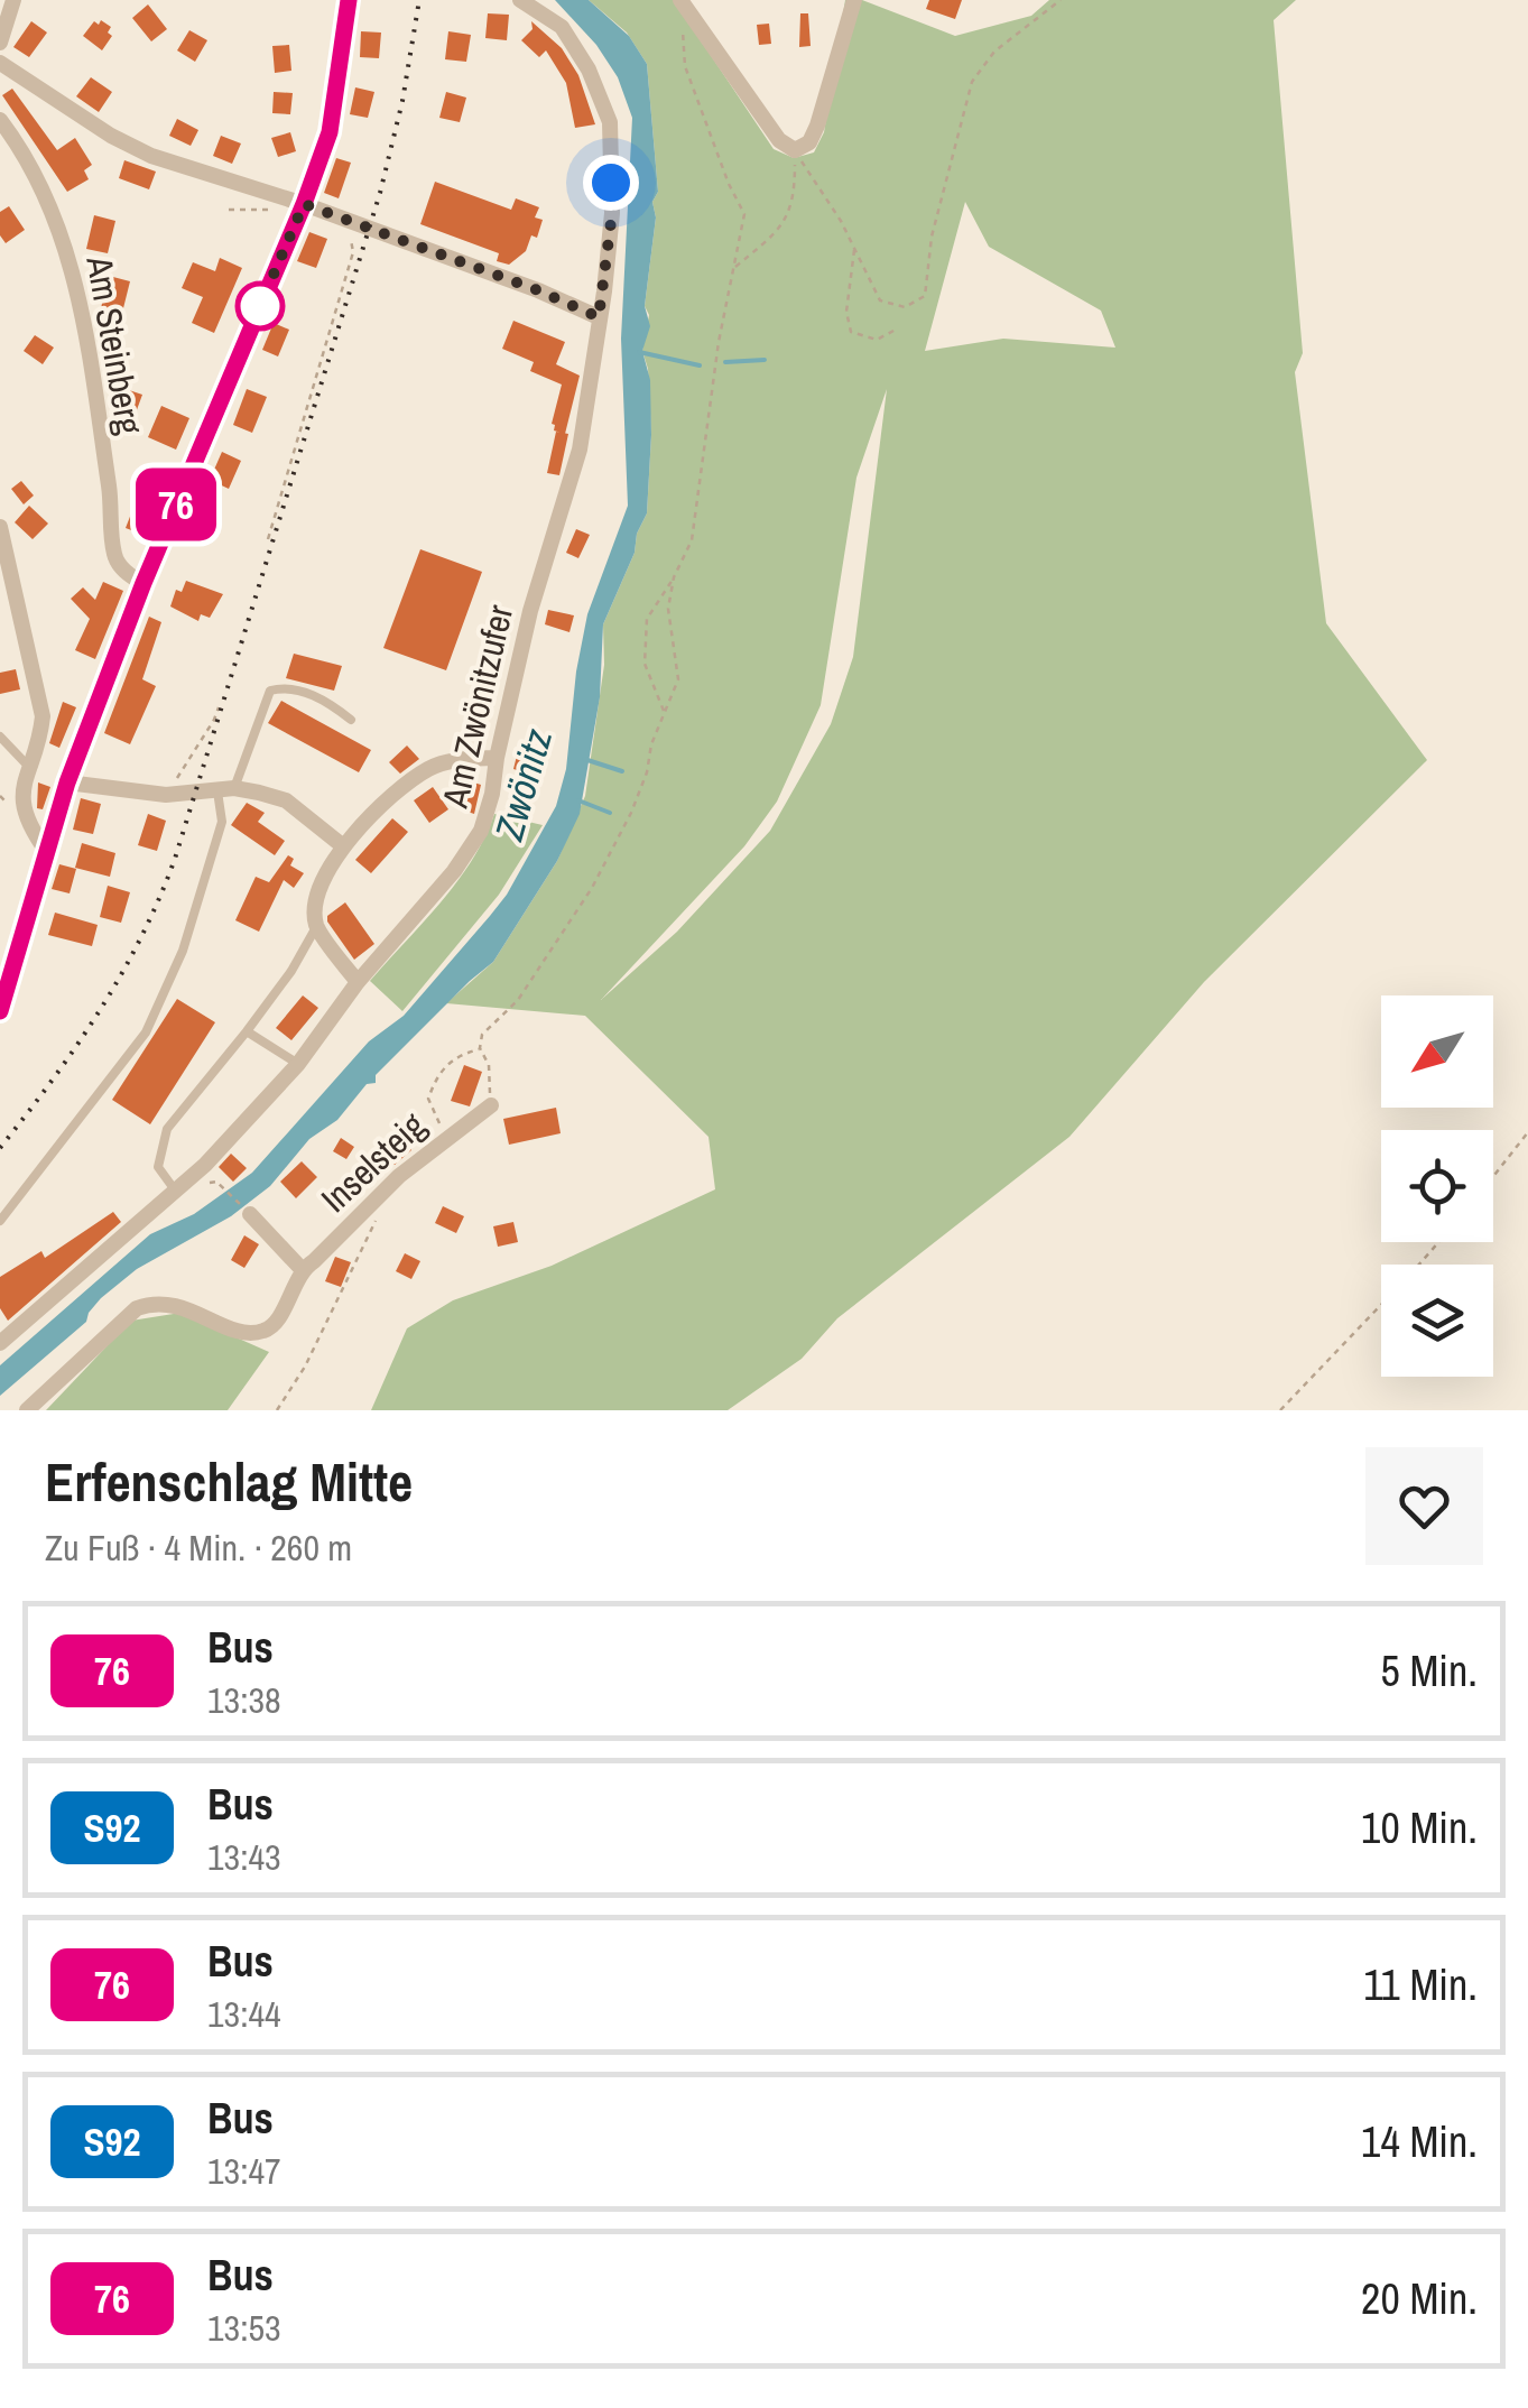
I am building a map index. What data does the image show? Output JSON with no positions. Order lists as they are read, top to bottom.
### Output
{
  "streets": {
    "street": ["Am Steinberg", "Am Zwönitzufer", "Inselsteig"]
  },
  "water": ["Zwönitz"],
  "lines": ["bus line 76"],
  "north": "bottom left",
  "page": {
    "on_map": "76",
    "heading": ["Erfenschlag Mitte", "Zu Fuß · 4 Min. · 260 m"],
    "list": [
      {
        "mark": "76",
        "name": "Bus",
        "note": "13:38",
        "value": "5 Min."
      },
      {
        "mark": "S92",
        "name": "Bus",
        "note": "13:43",
        "value": "10 Min."
      },
      {
        "mark": "76",
        "name": "Bus",
        "note": "13:44",
        "value": "11 Min."
      },
      {
        "mark": "S92",
        "name": "Bus",
        "note": "13:47",
        "value": "14 Min."
      },
      {
        "mark": "76",
        "name": "Bus",
        "note": "13:53",
        "value": "20 Min."
      }
    ]
  }
}
